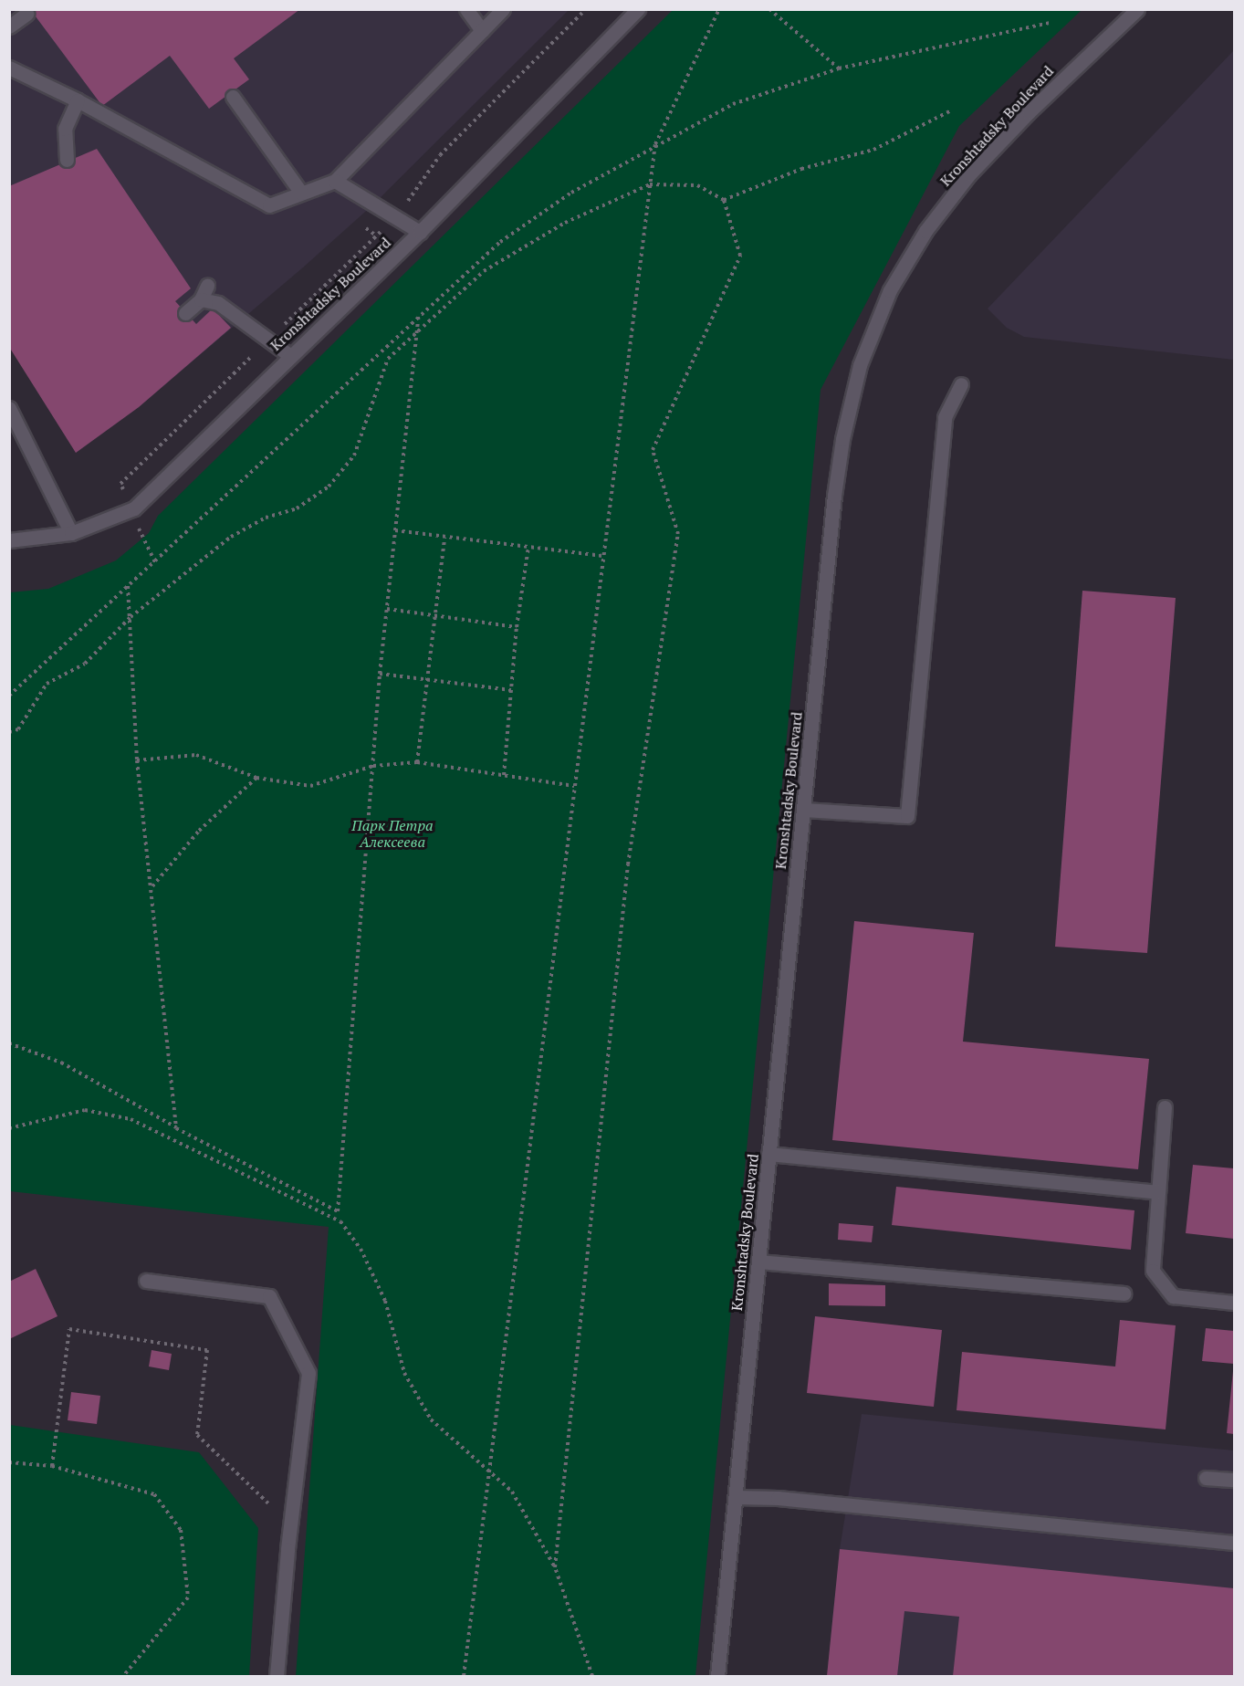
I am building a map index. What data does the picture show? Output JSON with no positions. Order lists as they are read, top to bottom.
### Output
{
  "streets": {
    "main road": ["Kronshtadsky Boulevard"]
  },
  "parks": ["Парк Петра Алексеева"]
}
